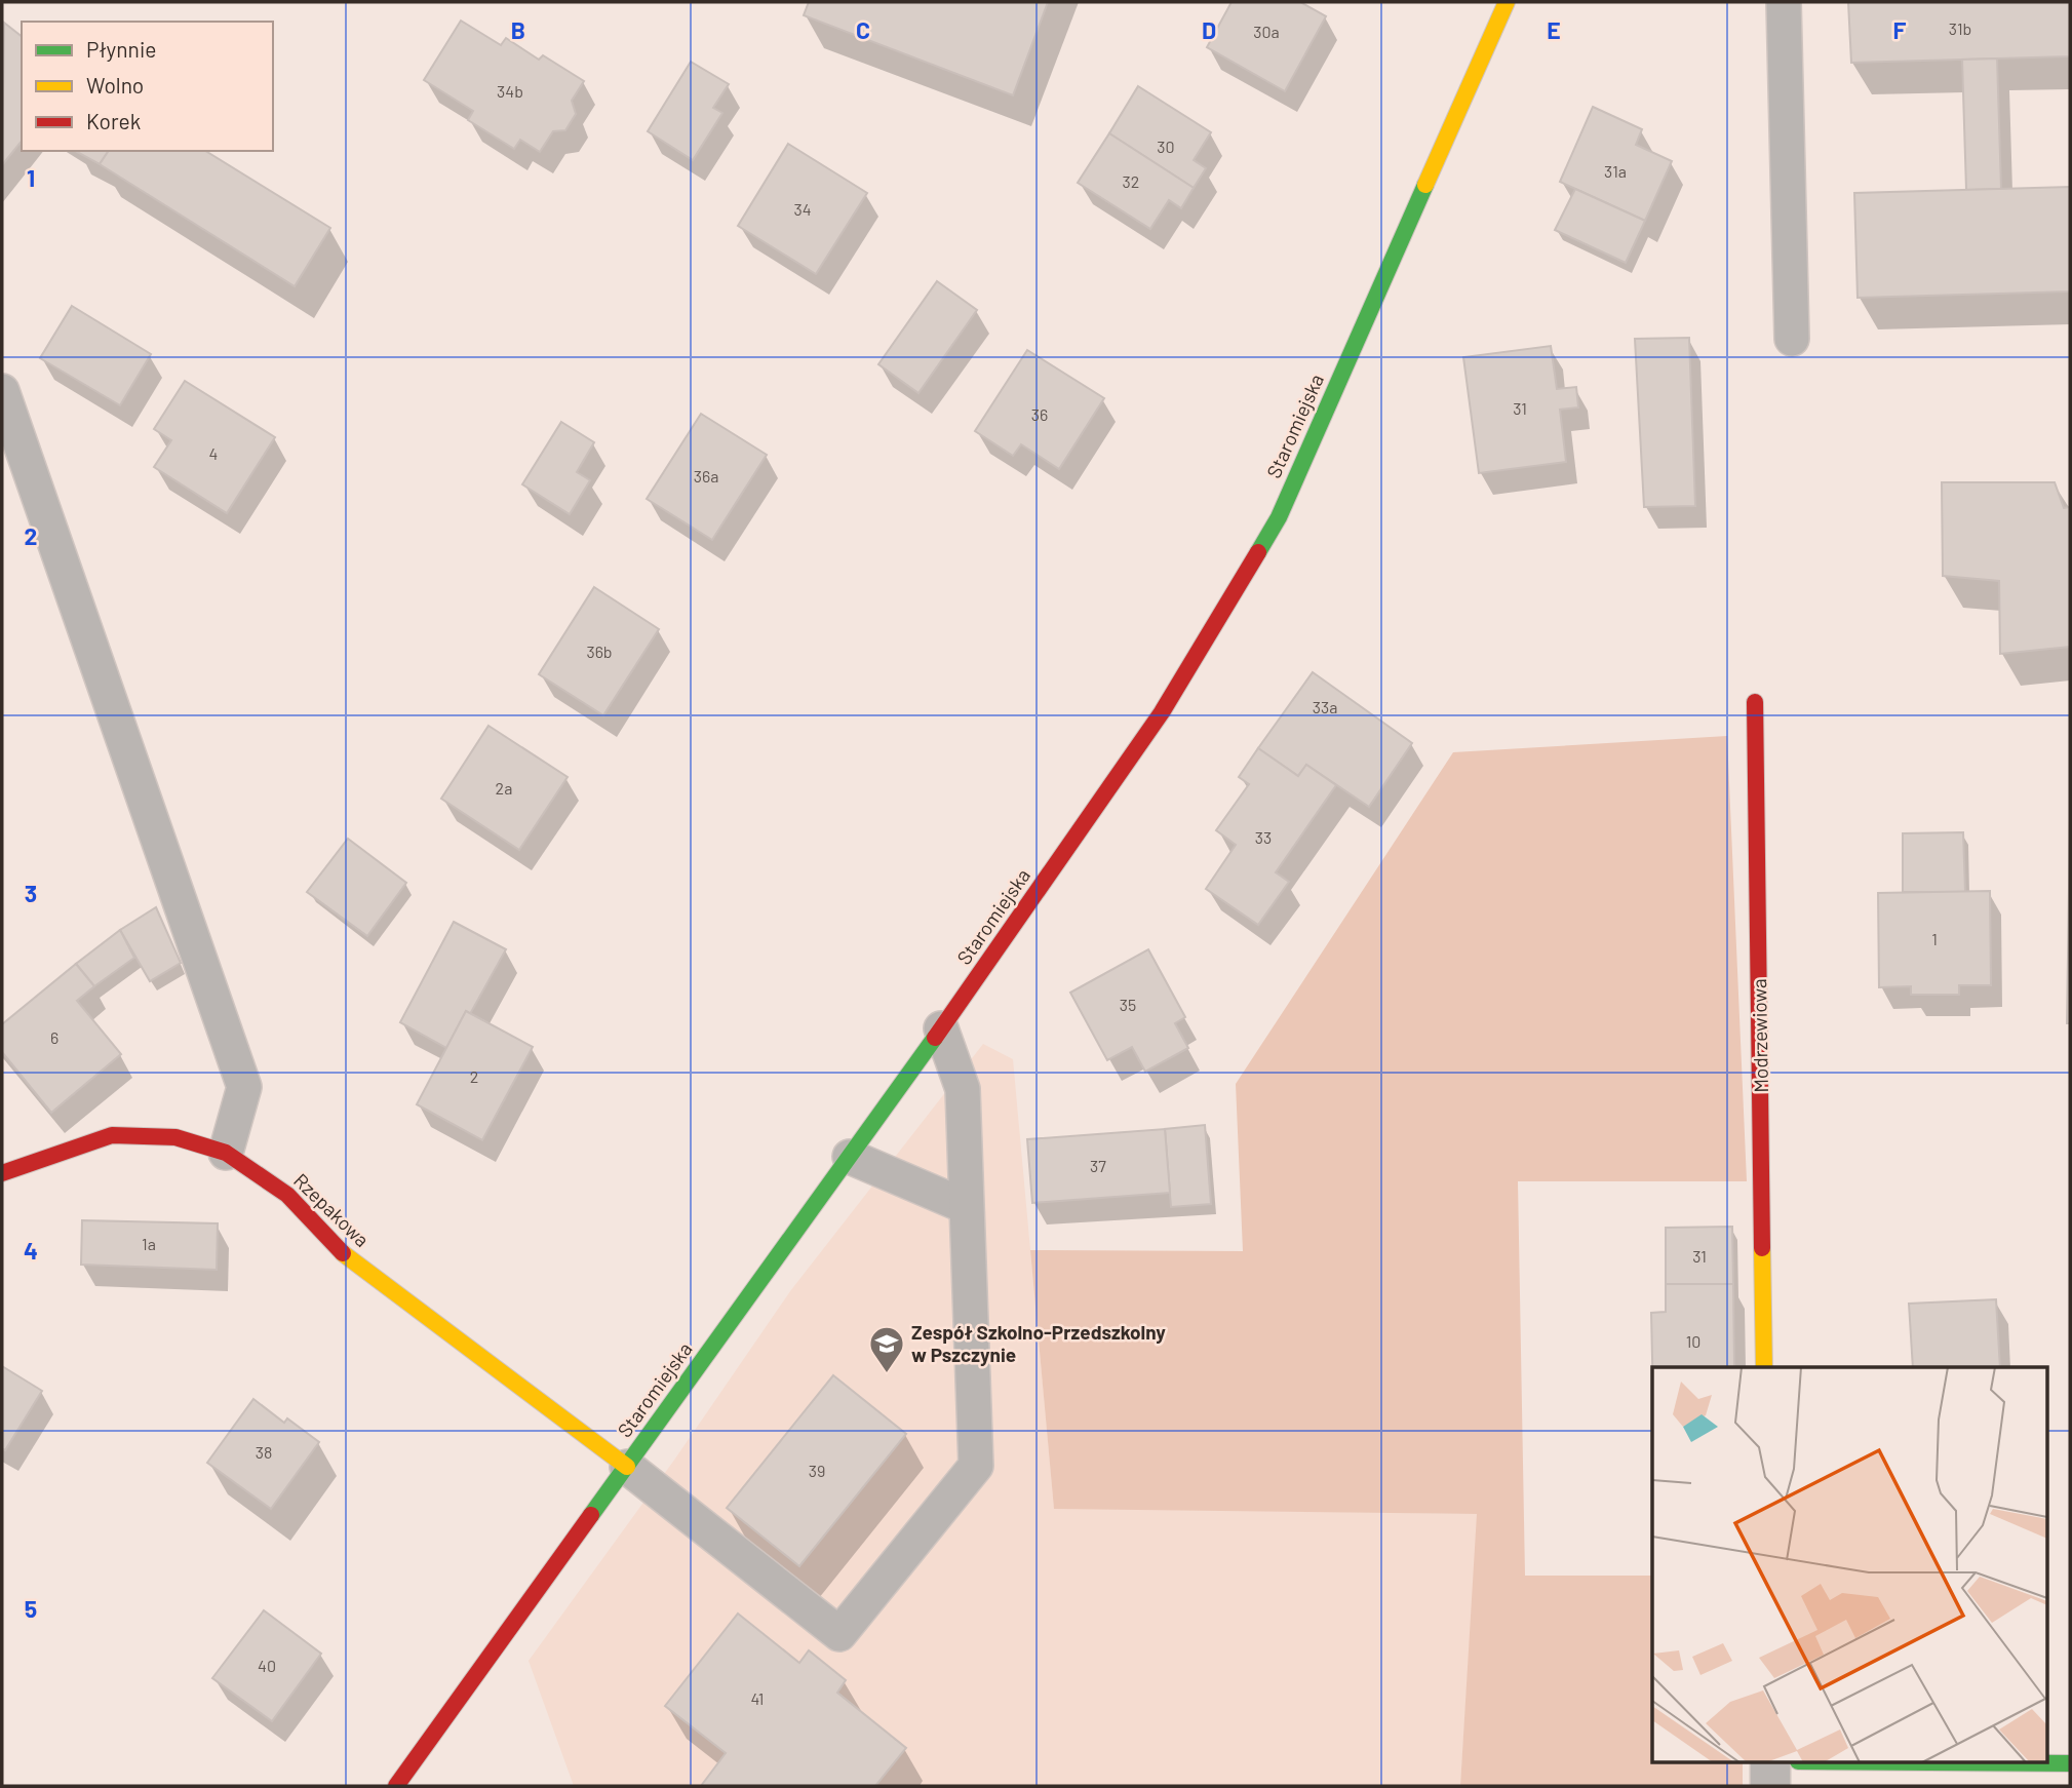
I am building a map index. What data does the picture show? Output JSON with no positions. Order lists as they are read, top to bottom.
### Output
{
  "streets": {
    "street": ["Staromiejska", "Modrzewiowa", "Rzepakowa"]
  },
  "crossings": [
    ["Staromiejska", "Rzepakowa"]
  ],
  "places": {
    "school or university": ["Zespół Szkolno-Przedszkolny w Pszczynie"]
  },
  "house_numbers": [
    "31b",
    "30a",
    "34b",
    "30",
    "31a",
    "32",
    "34",
    "31",
    "36",
    "4",
    "36a",
    "36b",
    "33a",
    "2a",
    "33",
    "1",
    "35",
    "6",
    "2",
    "37",
    "1a",
    "31",
    "10",
    "38",
    "39",
    "40",
    "41"
  ],
  "legend": ["Płynnie", "Wolno", "Korek"],
  "grid": {
    "columns": [
      "B",
      "C",
      "D",
      "E",
      "F"
    ],
    "rows": [
      "1",
      "2",
      "3",
      "4",
      "5"
    ]
  }
}
